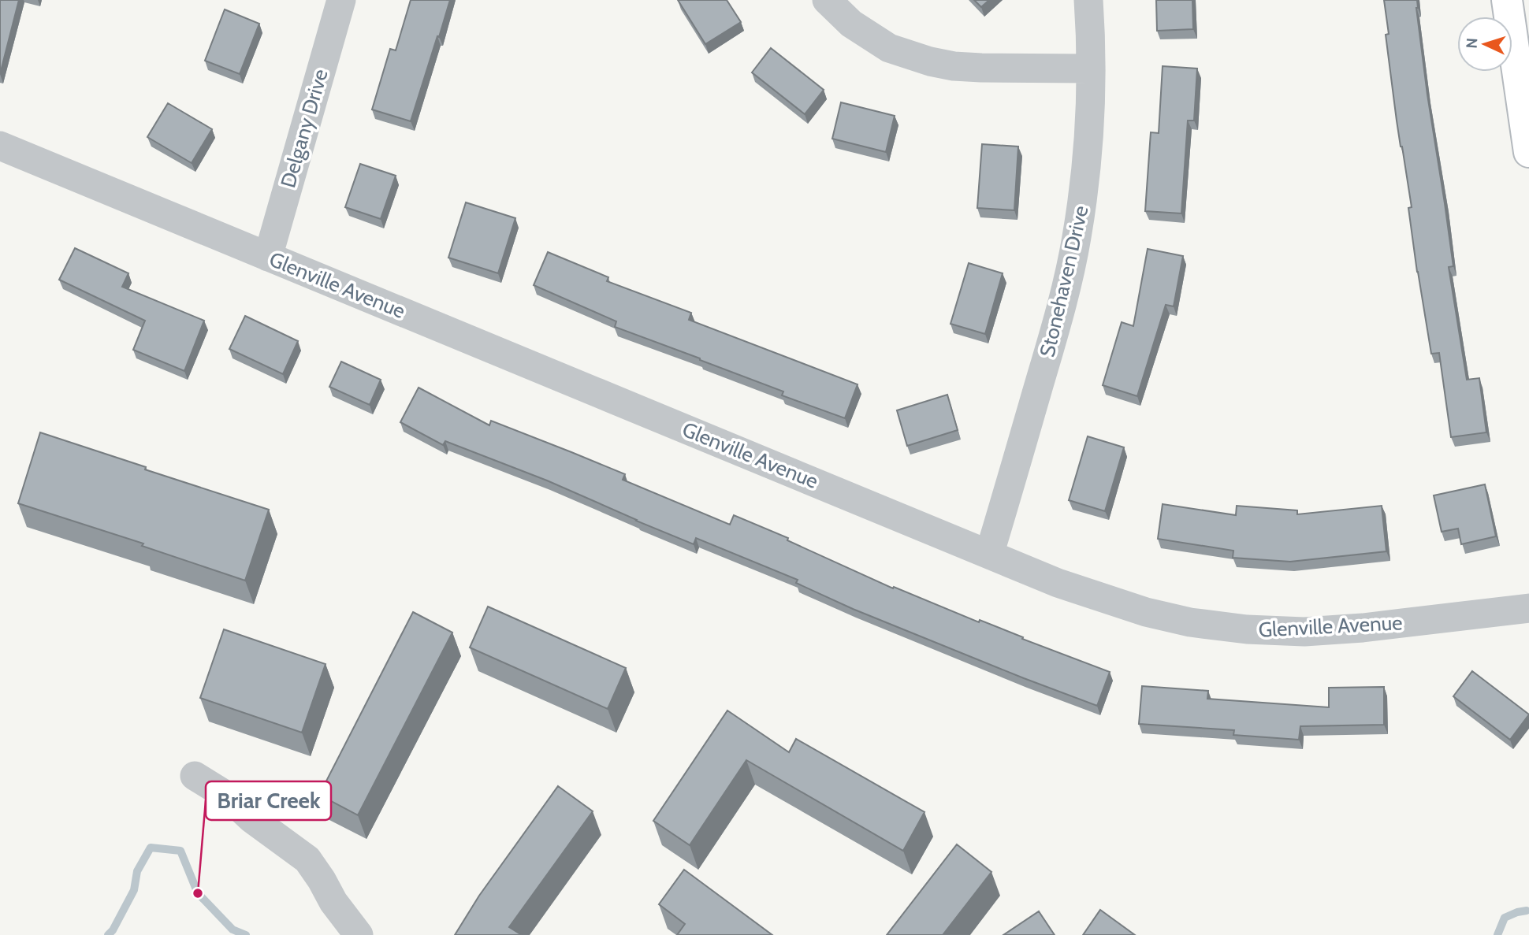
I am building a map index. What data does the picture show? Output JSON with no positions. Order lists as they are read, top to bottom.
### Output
{
  "streets": {
    "street": ["Delgany Drive", "Stonehaven Drive", "Glenville Avenue"]
  },
  "crossings": [
    ["Delgany Drive", "Glenville Avenue"],
    ["Stonehaven Drive", "Glenville Avenue"]
  ],
  "places": ["Briar Creek"],
  "north": "left"
}
